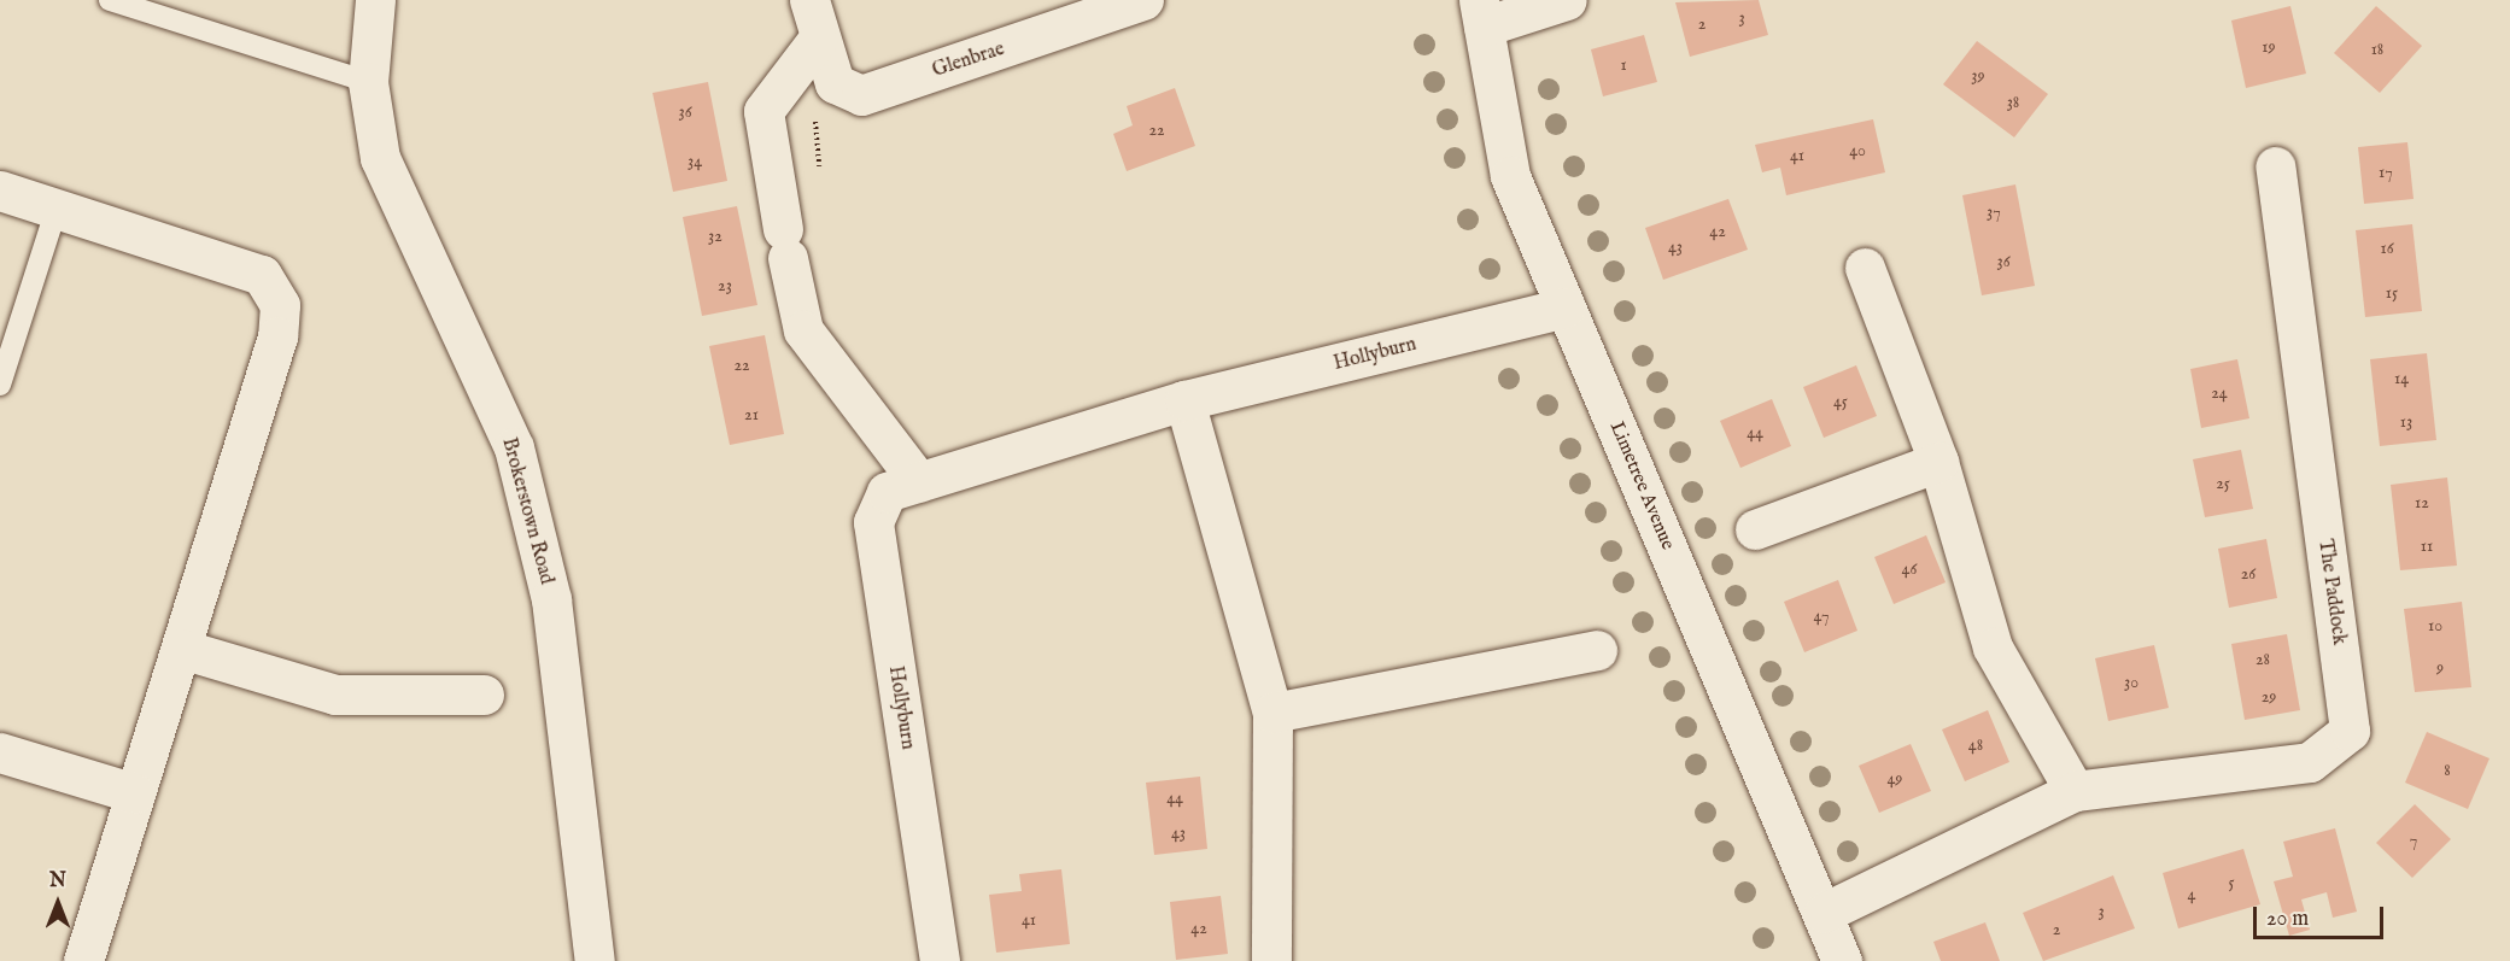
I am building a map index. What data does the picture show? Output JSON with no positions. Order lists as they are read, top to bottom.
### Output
{
  "streets": {
    "street": [
      "Glenbrae",
      "Hollyburn",
      "Limetree Avenue",
      "Brokerstown Road",
      "The Paddock"
    ]
  },
  "crossings": [
    ["Hollyburn", "Limetree Avenue"],
    ["Limetree Avenue", "The Paddock"]
  ],
  "house_numbers": [
    "3",
    "2",
    "19",
    "18",
    "1",
    "39",
    "38",
    "36",
    "22",
    "40",
    "41",
    "34",
    "17",
    "37",
    "42",
    "32",
    "43",
    "16",
    "36",
    "23",
    "15",
    "22",
    "14",
    "24",
    "45",
    "21",
    "13",
    "44",
    "25",
    "12",
    "11",
    "46",
    "26",
    "47",
    "10",
    "28",
    "9",
    "30",
    "29",
    "48",
    "8",
    "49",
    "44",
    "43",
    "7",
    "5",
    "4",
    "3",
    "41",
    "42",
    "2"
  ],
  "scale_bar": "20 m",
  "north": "top"
}
